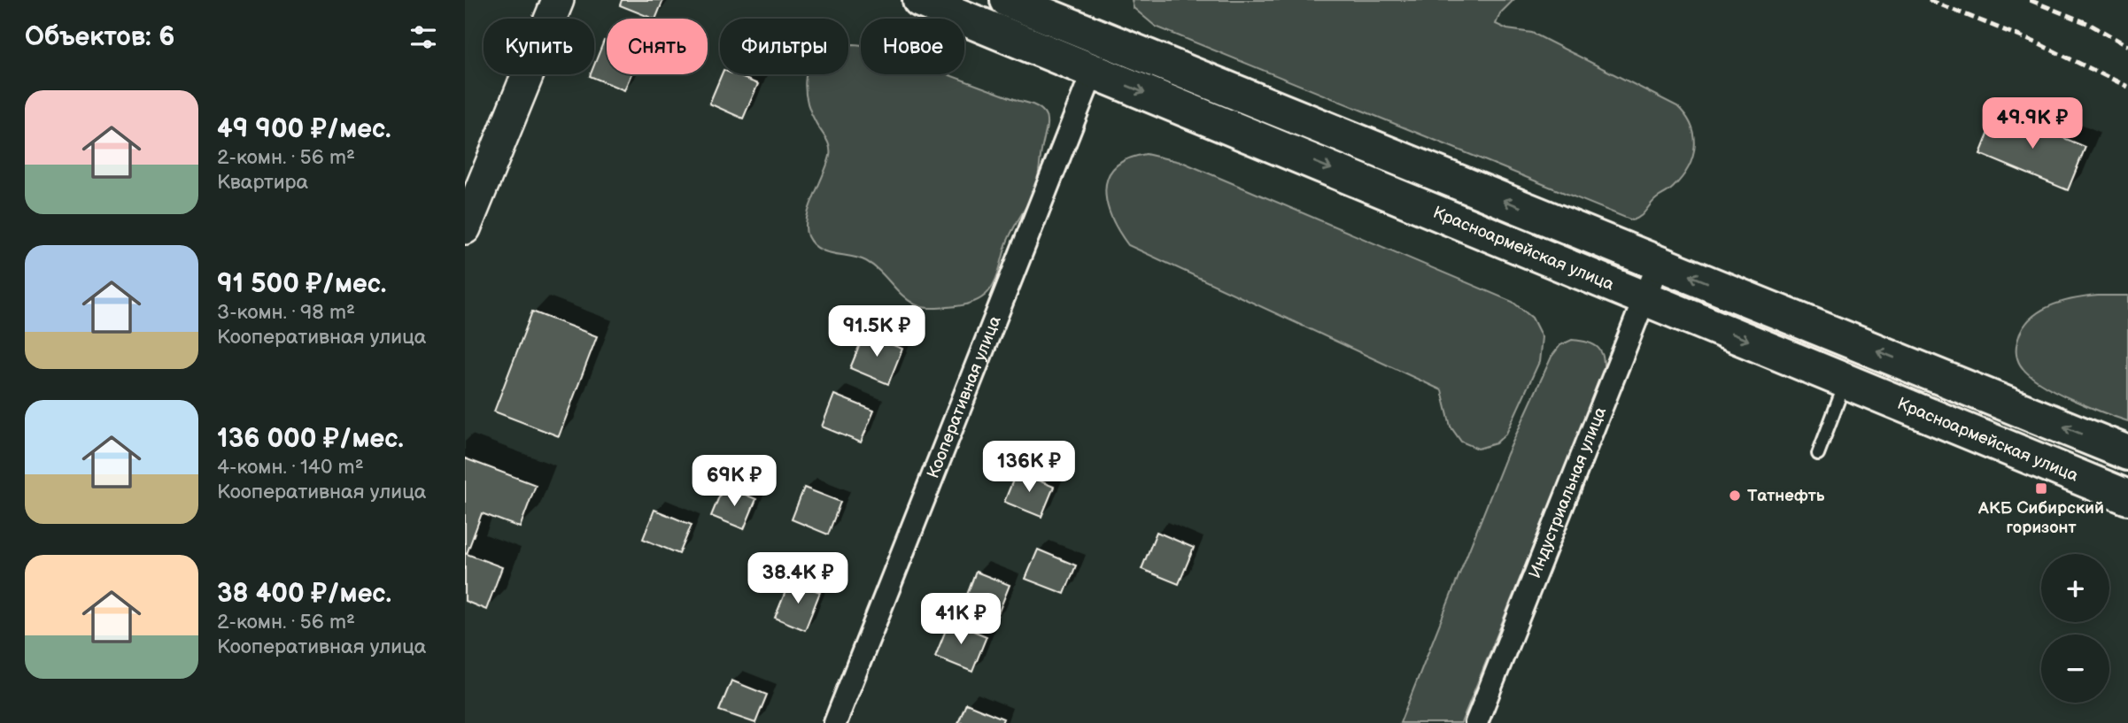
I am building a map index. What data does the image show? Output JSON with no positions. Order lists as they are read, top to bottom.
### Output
{
  "streets": {
    "main road": ["Красноармейская улица"],
    "street": ["Кооперативная улица", "Индустриальная улица"]
  },
  "crossings": [
    ["Красноармейская улица", "Кооперативная улица"],
    ["Красноармейская улица", "Индустриальная улица"]
  ],
  "places": {
    "transit": ["АКБ Сибирский горизонт"],
    "other": ["Татнефть"]
  },
  "page": {
    "heading": "Объектов: 6",
    "chip": [
      "Купить",
      "Снять",
      "Фильтры",
      "Новое"
    ],
    "list": [
      {
        "name": "49 900 ₽/мес.",
        "note": "2-комн. · 56 m² · Квартира"
      },
      {
        "name": "91 500 ₽/мес.",
        "note": "3-комн. · 98 m² · Кооперативная улица"
      },
      {
        "name": "136 000 ₽/мес.",
        "note": "4-комн. · 140 m² · Кооперативная улица"
      },
      {
        "name": "38 400 ₽/мес.",
        "note": "2-комн. · 56 m² · Кооперативная улица"
      }
    ],
    "price": [
      "49.9K ₽",
      "91.5K ₽",
      "136K ₽",
      "69K ₽",
      "38.4K ₽",
      "41K ₽"
    ],
    "map_buttons": ["+", "−"]
  }
}
